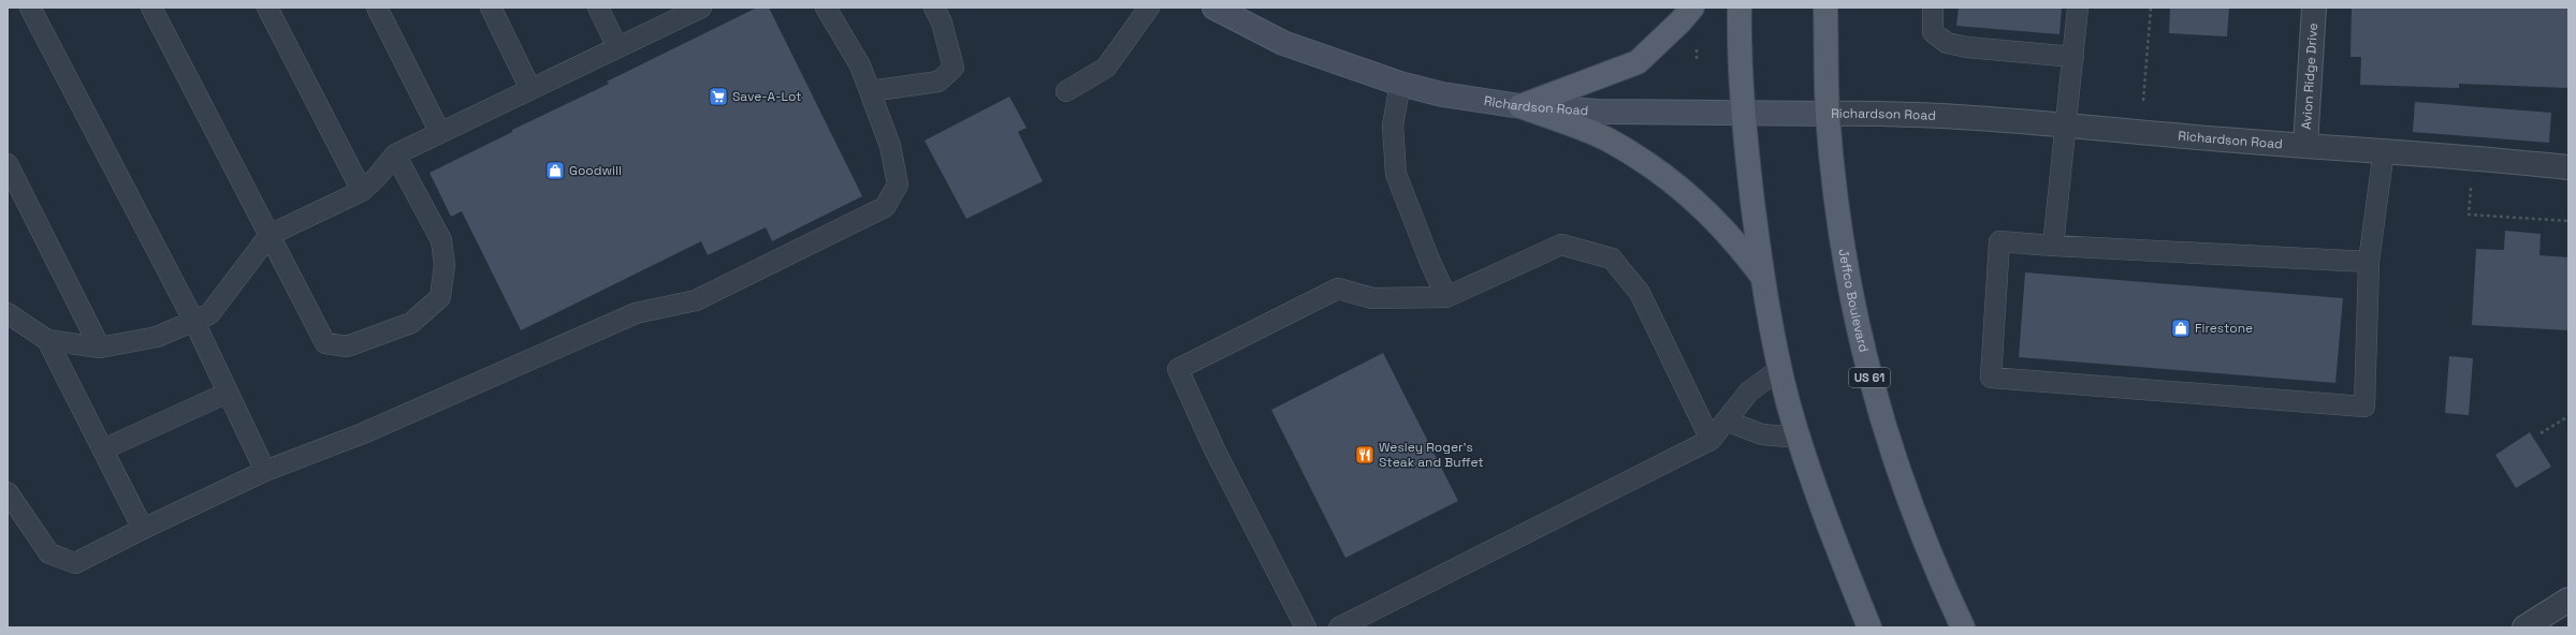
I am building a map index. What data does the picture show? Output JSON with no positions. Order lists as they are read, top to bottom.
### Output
{
  "streets": {
    "main road": ["Richardson Road", "Jeffco Boulevard", "US 61"],
    "street": ["Avion Ridge Drive"]
  },
  "crossings": [
    ["Avion Ridge Drive", "Richardson Road"],
    ["Richardson Road", "Jeffco Boulevard"]
  ],
  "places": {
    "supermarket": ["Save-A-Lot"],
    "shop": ["Goodwill", "Firestone"],
    "restaurant": ["Wesley Roger's Steak and Buffet"]
  }
}
